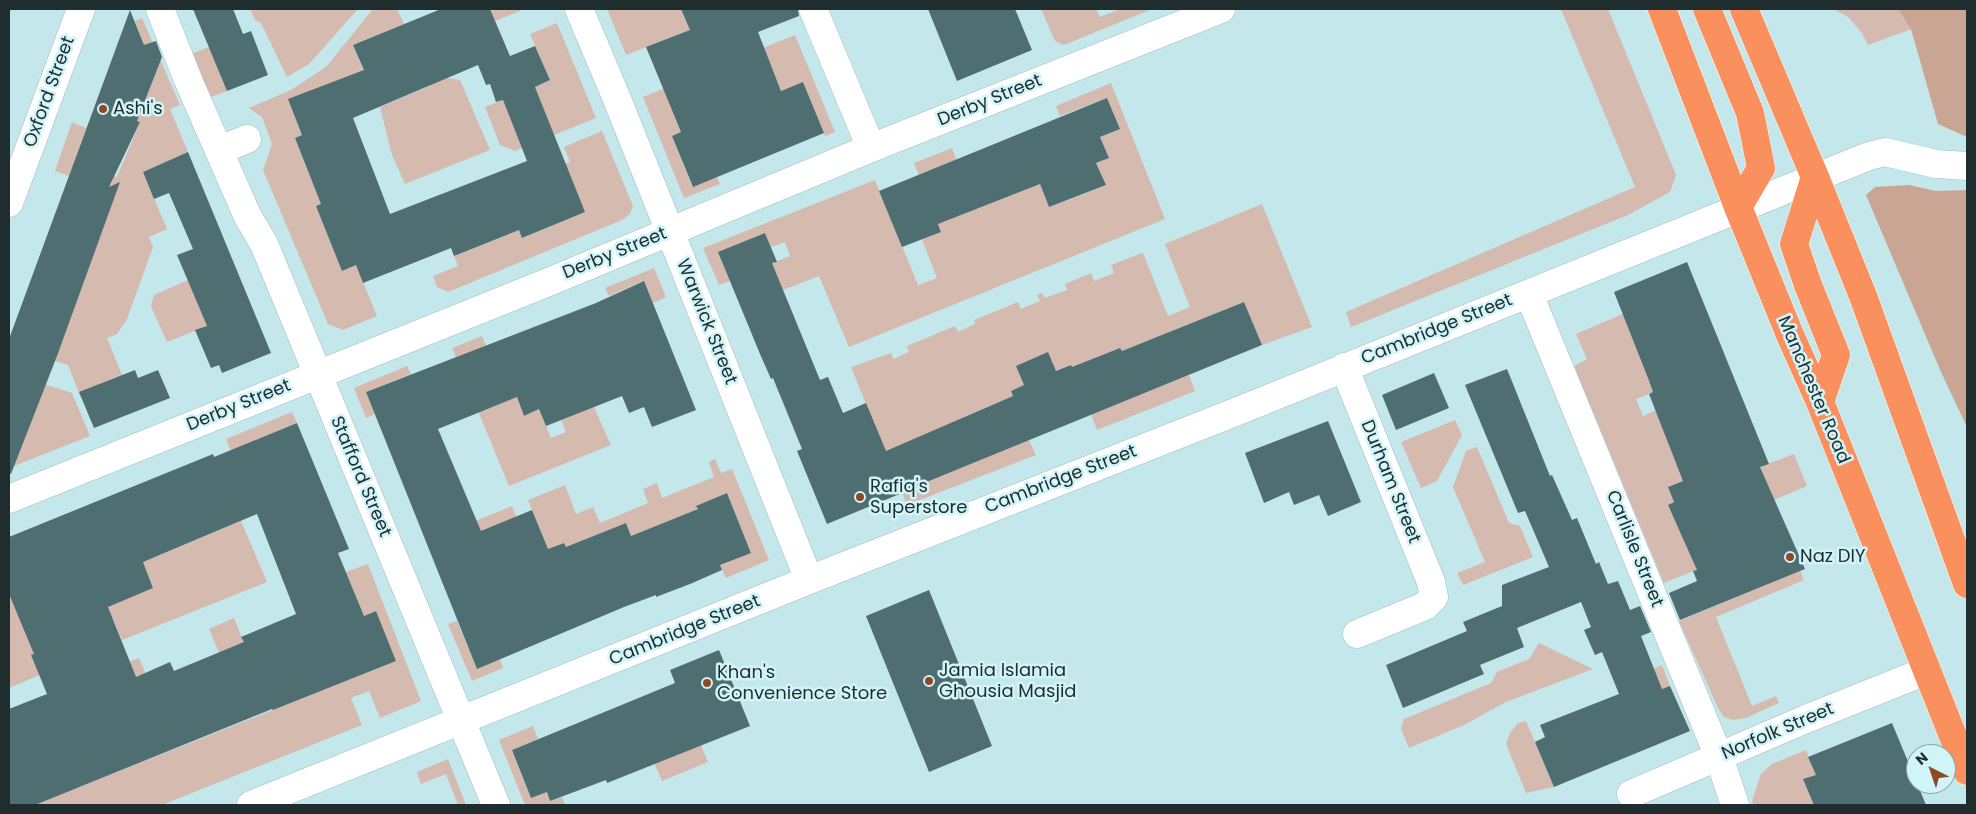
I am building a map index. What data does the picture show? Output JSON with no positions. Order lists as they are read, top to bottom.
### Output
{
  "streets": {
    "highway": ["Manchester Road"],
    "street": [
      "Oxford Street",
      "Derby Street",
      "Warwick Street",
      "Cambridge Street",
      "Stafford Street",
      "Durham Street",
      "Carlisle Street",
      "Norfolk Street"
    ]
  },
  "crossings": [
    ["Derby Street", "Warwick Street"],
    ["Derby Street", "Stafford Street"],
    ["Warwick Street", "Cambridge Street"],
    ["Cambridge Street", "Manchester Road"],
    ["Cambridge Street", "Stafford Street"],
    ["Cambridge Street", "Durham Street"],
    ["Cambridge Street", "Carlisle Street"],
    ["Manchester Road", "Norfolk Street"],
    ["Carlisle Street", "Norfolk Street"]
  ],
  "places": [
    "Ashi's",
    "Rafiq's Superstore",
    "Naz DIY",
    "Jamia Islamia Ghousia Masjid",
    "Khan's Convenience Store"
  ],
  "north": "top left"
}
